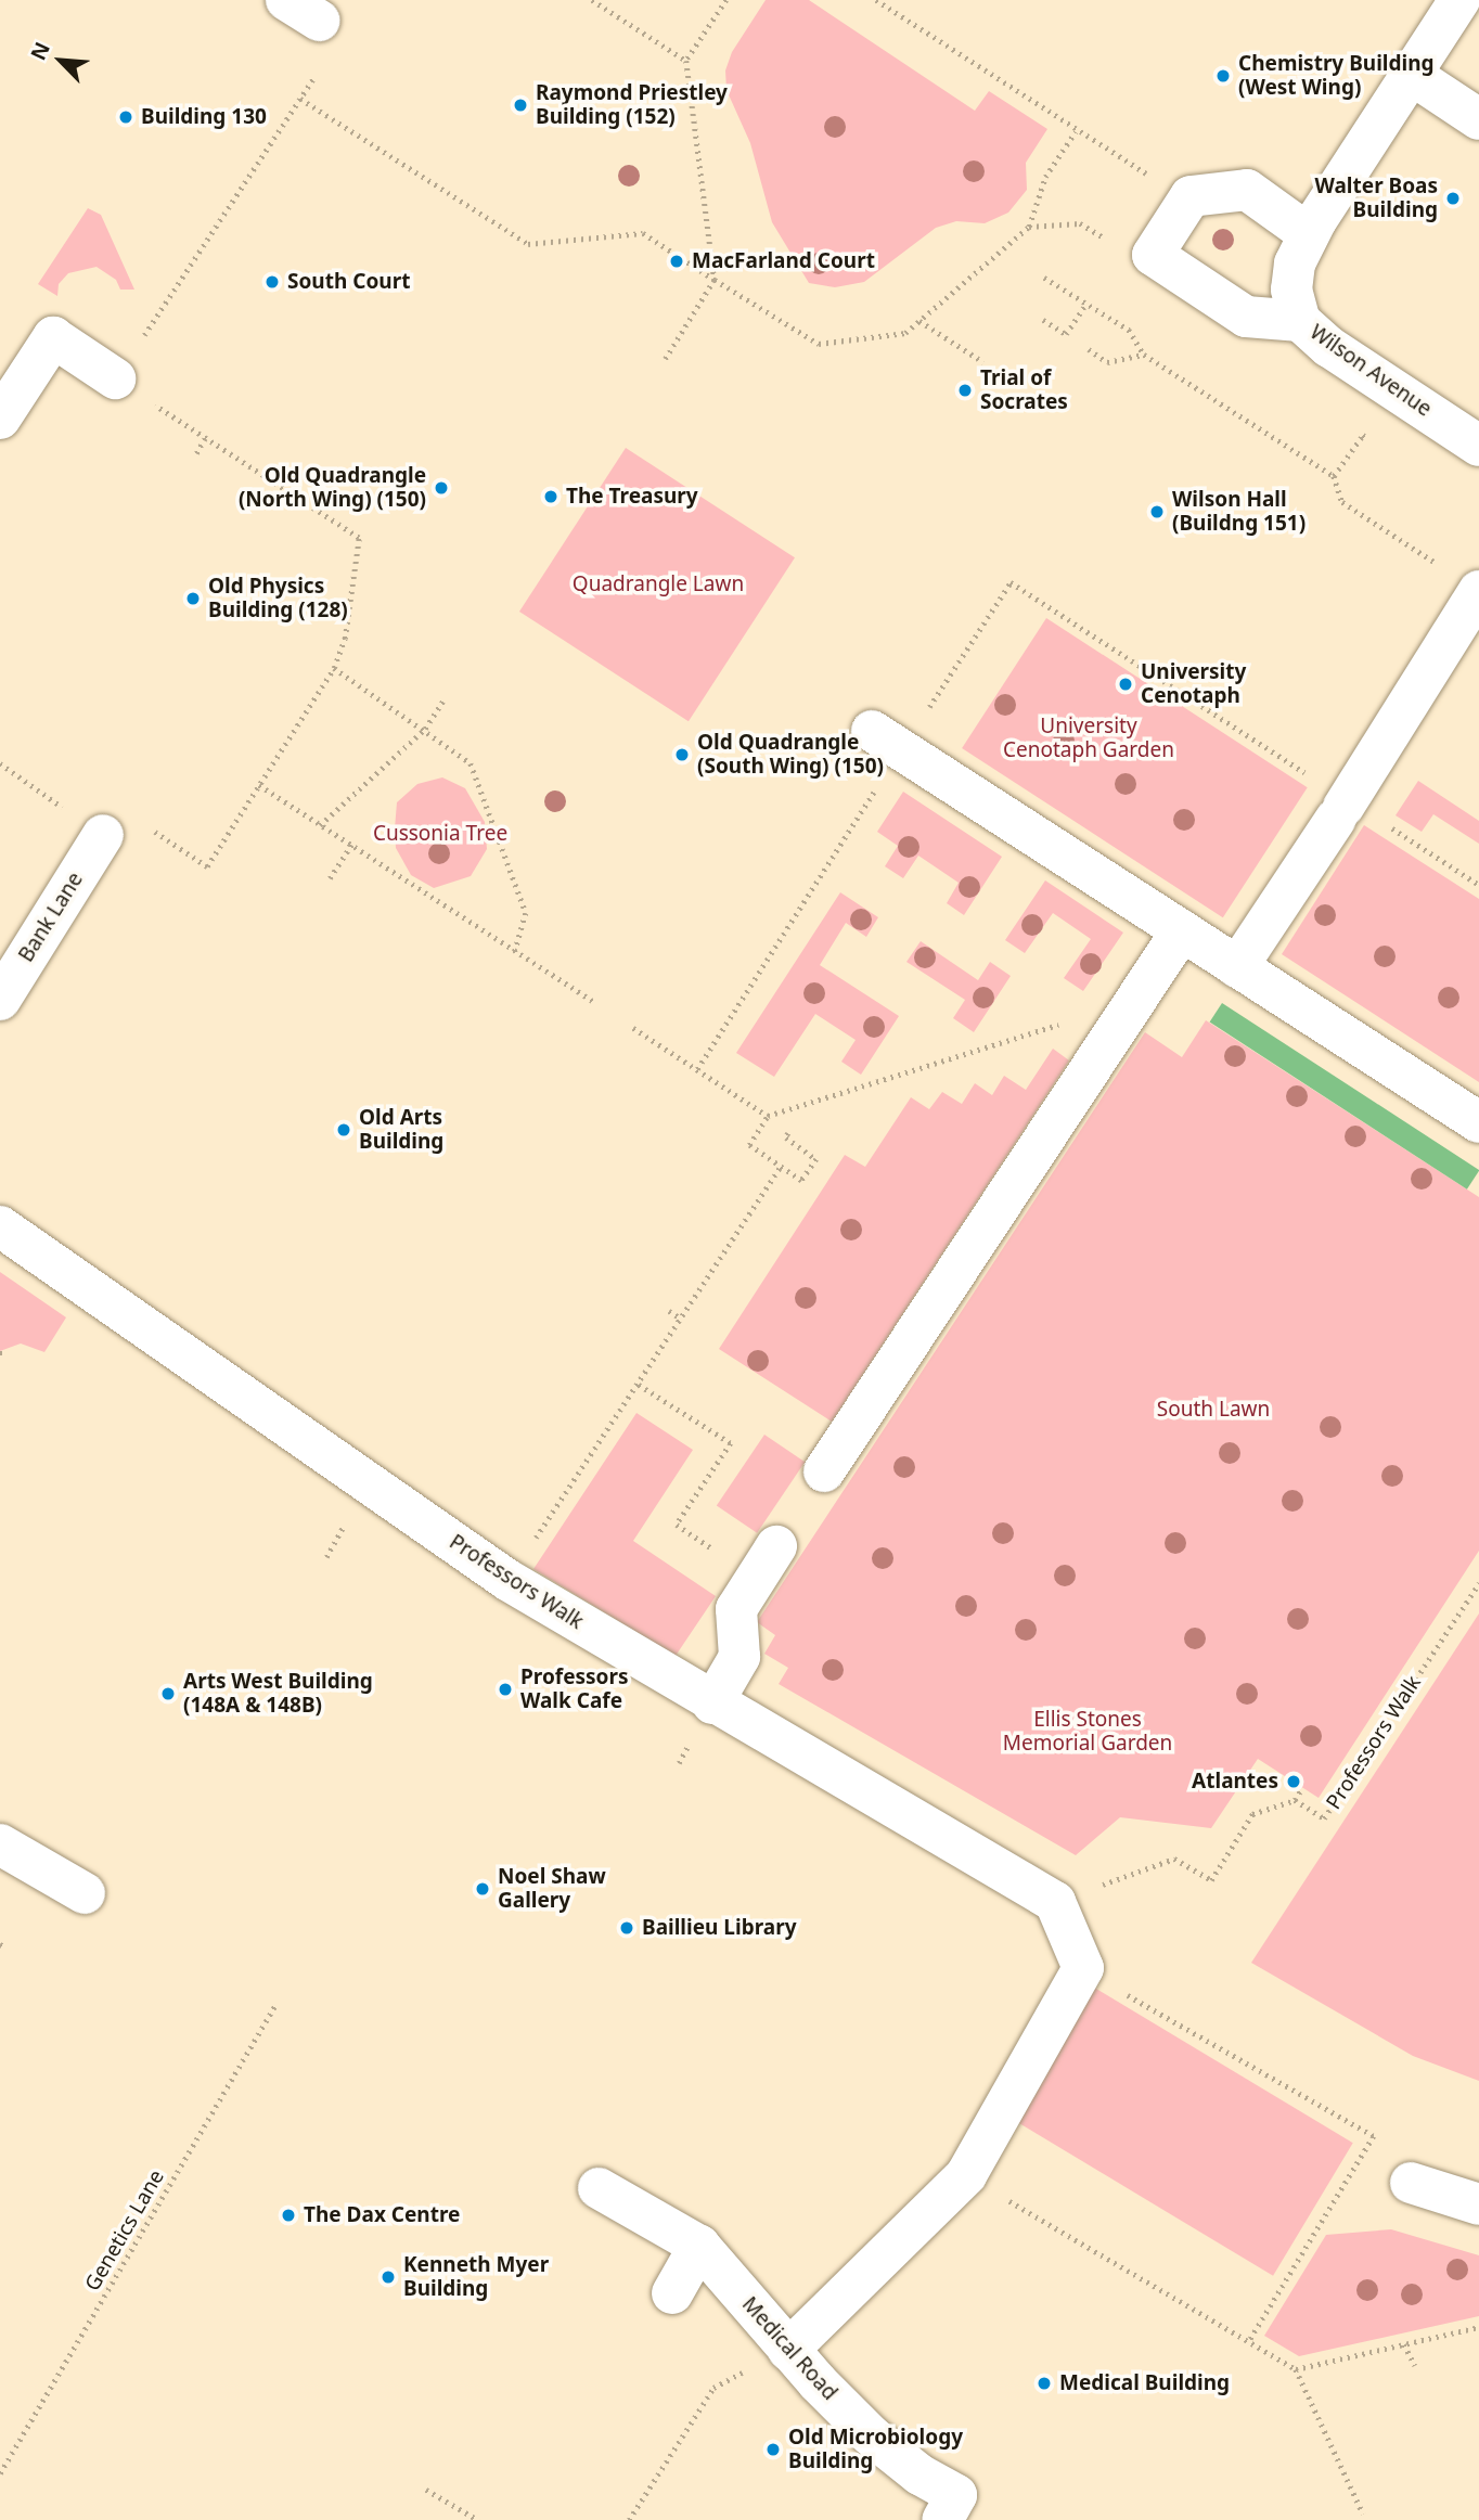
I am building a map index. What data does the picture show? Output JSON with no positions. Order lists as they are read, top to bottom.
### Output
{
  "streets": {
    "street": [
      "Wilson Avenue",
      "Bank Lane",
      "Professors Walk",
      "Medical Road"
    ],
    "path": ["Genetics Lane"]
  },
  "parks": [
    "Quadrangle Lawn",
    "University Cenotaph Garden",
    "Cussonia Tree",
    "South Lawn",
    "Ellis Stones Memorial Garden"
  ],
  "places": [
    "Chemistry Building (West Wing)",
    "Raymond Priestley Building (152)",
    "Building 130",
    "Walter Boas Building",
    "MacFarland Court",
    "South Court",
    "Trial of Socrates",
    "Old Quadrangle (North Wing) (150)",
    "The Treasury",
    "Wilson Hall (Buildng 151)",
    "Old Physics Building (128)",
    "University Cenotaph",
    "Old Quadrangle (South Wing) (150)",
    "Old Arts Building",
    "Professors Walk Cafe",
    "Arts West Building (148A & 148B)",
    "Atlantes",
    "Noel Shaw Gallery",
    "Baillieu Library",
    "The Dax Centre",
    "Kenneth Myer Building",
    "Medical Building",
    "Old Microbiology Building"
  ],
  "north": "top left"
}
